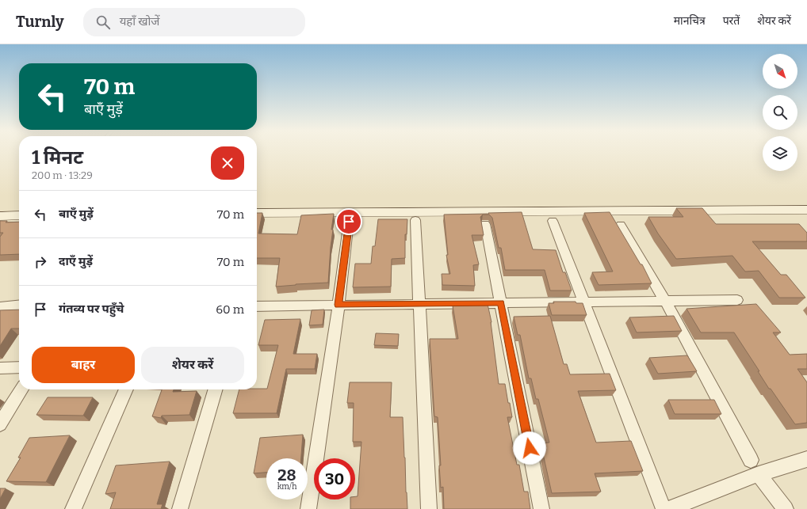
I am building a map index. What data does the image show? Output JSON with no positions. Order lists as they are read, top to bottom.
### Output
{
  "north": "bottom right",
  "page": {
    "header": "Turnly",
    "search": "यहाँ खोजें",
    "nav": ["मानचित्र", "परतें", "शेयर करें"],
    "turn": ["70 m", "बाएँ मुड़ें"],
    "heading": ["1 मिनट", "200 m · 13:29"],
    "list": [
      {
        "name": "बाएँ मुड़ें",
        "value": "70 m"
      },
      {
        "name": "दाएँ मुड़ें",
        "value": "70 m"
      },
      {
        "name": "गंतव्य पर पहुँचे",
        "value": "60 m"
      }
    ],
    "buttons": ["बाहर", "शेयर करें"],
    "speed": "28 km/h",
    "limit": "30"
  }
}
